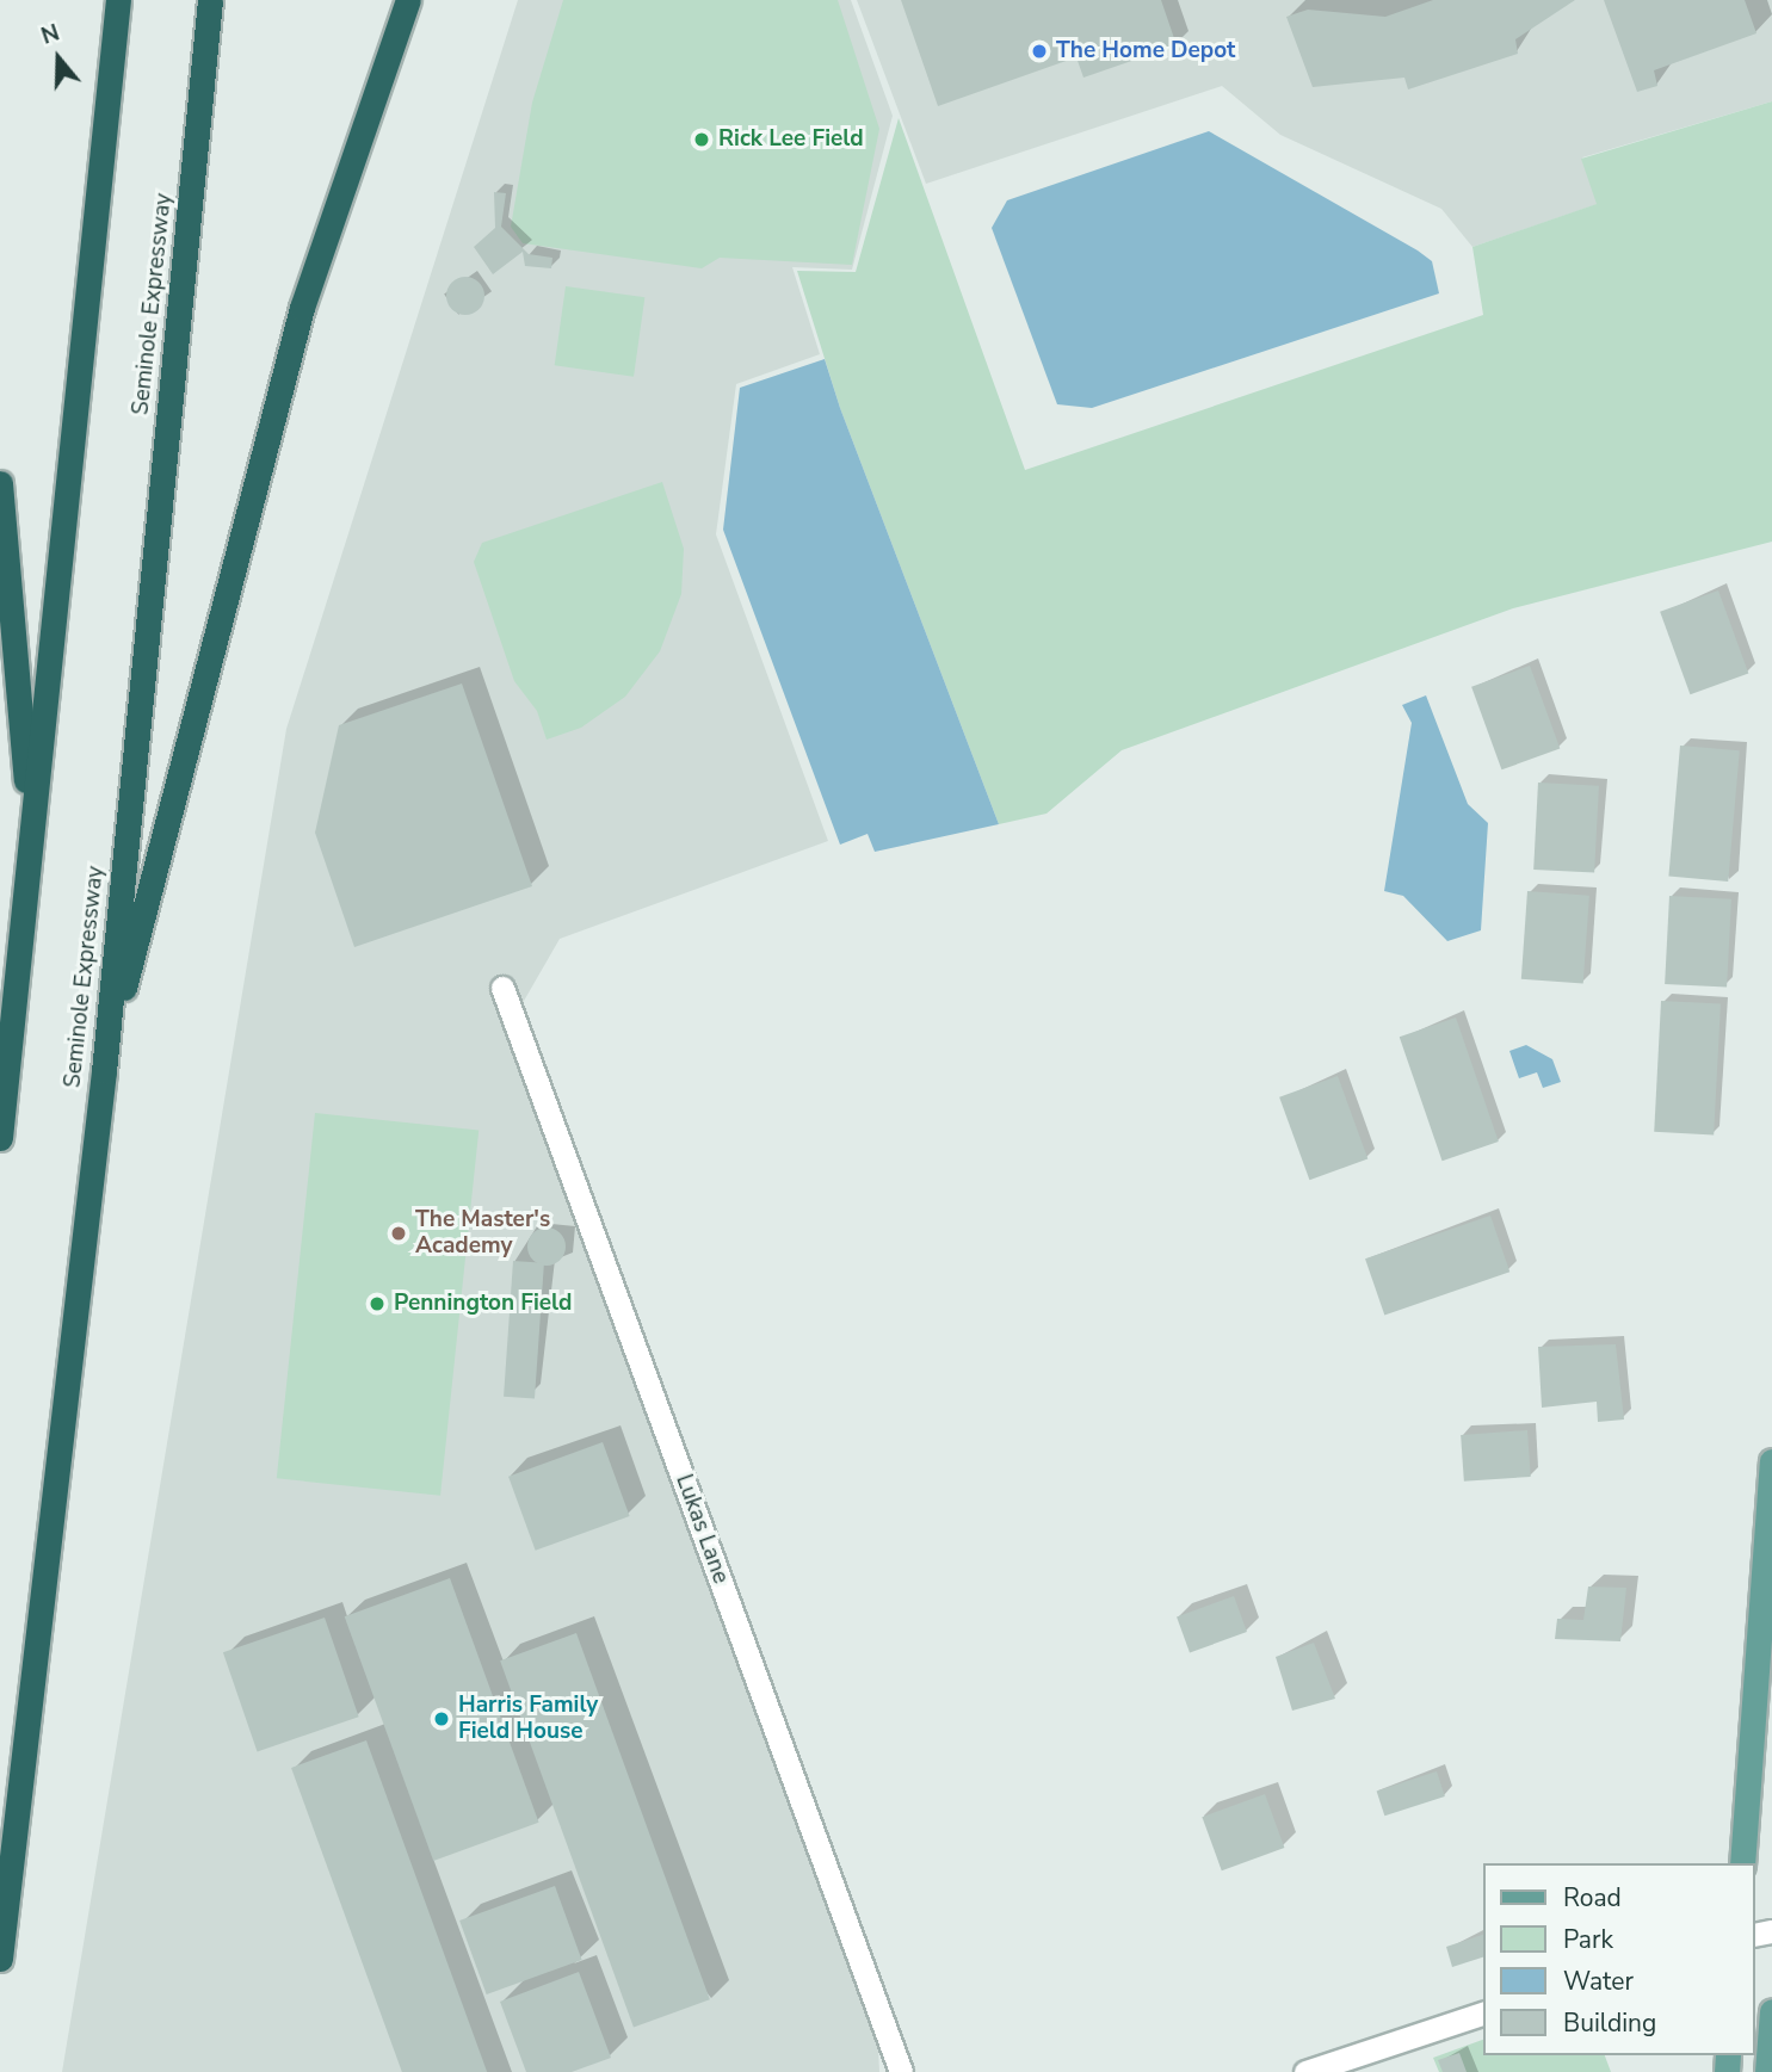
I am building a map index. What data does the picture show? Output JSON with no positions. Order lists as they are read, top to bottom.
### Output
{
  "streets": {
    "highway": ["Seminole Expressway"],
    "street": ["Lukas Lane"]
  },
  "places": [
    "The Home Depot",
    "Rick Lee Field",
    "The Master's Academy",
    "Pennington Field",
    "Harris Family Field House"
  ],
  "legend": [
    "Road",
    "Park",
    "Water",
    "Building"
  ],
  "north": "top"
}
